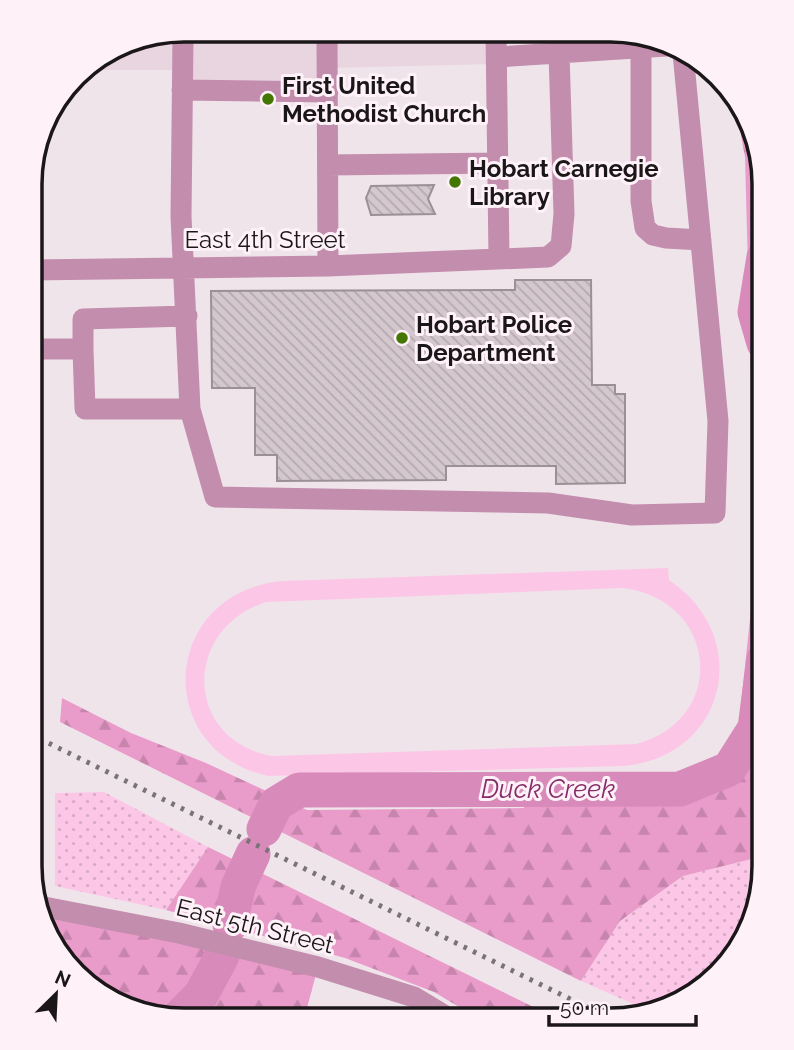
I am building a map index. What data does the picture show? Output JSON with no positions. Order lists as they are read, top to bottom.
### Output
{
  "streets": {
    "street": ["East 4th Street", "East 5th Street"]
  },
  "water": ["Duck Creek"],
  "places": ["First United Methodist Church", "Hobart Carnegie Library", "Hobart Police Department"],
  "scale_bar": "50 m",
  "north": "top right"
}
